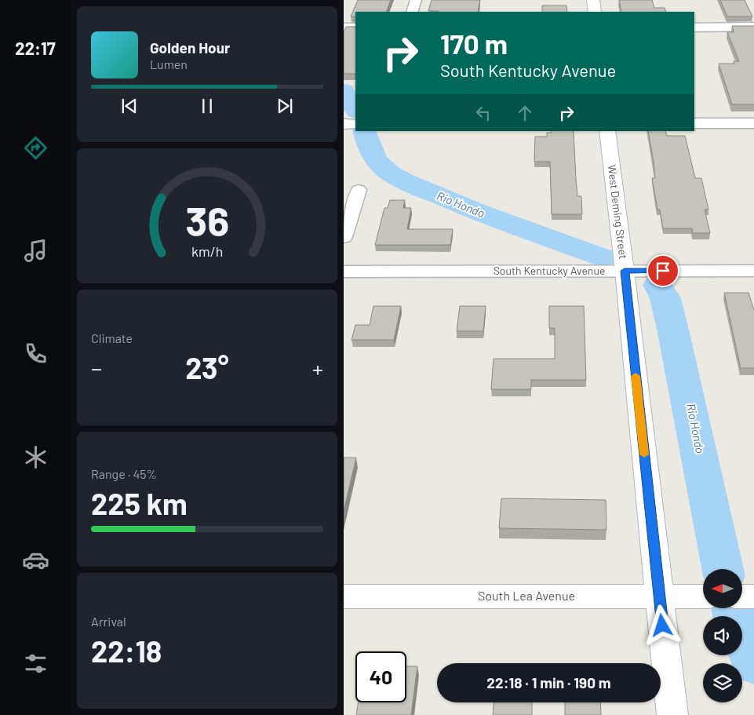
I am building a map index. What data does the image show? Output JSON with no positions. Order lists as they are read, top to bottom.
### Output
{
  "streets": {
    "street": ["West Deming Street", "South Kentucky Avenue", "South Lea Avenue"]
  },
  "crossings": [
    ["West Deming Street", "South Kentucky Avenue"],
    ["West Deming Street", "South Lea Avenue"]
  ],
  "water": ["Rio Hondo"],
  "north": "left",
  "page": {
    "tabs": "22:17",
    "turn": ["170 m", "South Kentucky Avenue"],
    "song": ["Golden Hour", "Lumen"],
    "tile": [
      "Climate",
      ["Range · 45%", "225 km"],
      ["Arrival", "22:18"]
    ],
    "heat": ["−", "23°", "+"],
    "limit": "40",
    "trip": "22:18 · 1 min · 190 m",
    "gauge": ["36", "km/h"]
  }
}
